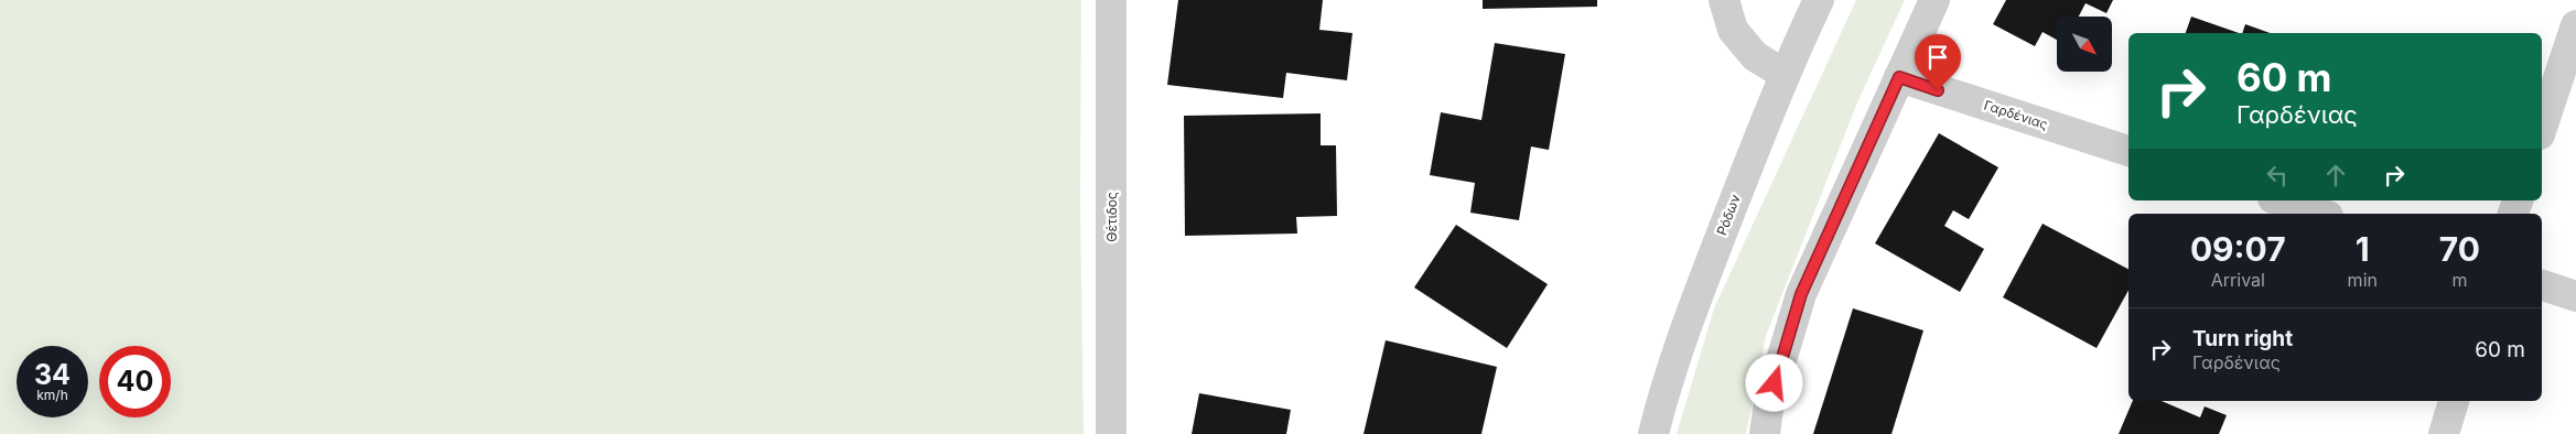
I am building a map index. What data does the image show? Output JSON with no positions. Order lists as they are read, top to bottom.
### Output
{
  "streets": {
    "street": ["Γαρδένιας", "Ρόδων", "Θέτιδος"]
  },
  "north": "bottom right",
  "page": {
    "turn": ["60 m", "Γαρδένιας"],
    "eta": [
      "09:07",
      "Arrival",
      "1",
      "min",
      "70",
      "m"
    ],
    "list": [
      {
        "name": "Turn right",
        "note": "Γαρδένιας",
        "value": "60 m"
      }
    ],
    "speed": "34 km/h",
    "limit": "40"
  }
}
